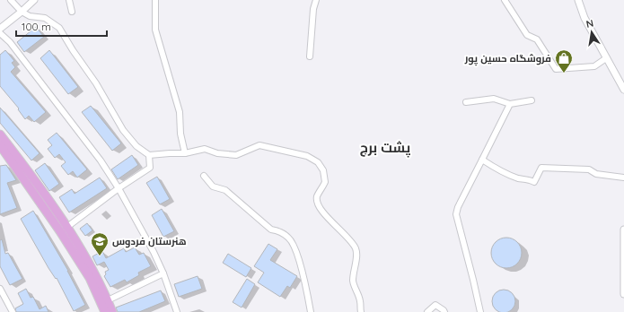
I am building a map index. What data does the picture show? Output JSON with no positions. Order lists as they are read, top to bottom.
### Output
{
  "districts": ["پشت برج"],
  "places": {
    "shop": ["فروشگاه حسین پور"],
    "school or university": ["هنرستان فردوس"]
  },
  "scale_bar": "100 m",
  "north": "top"
}
